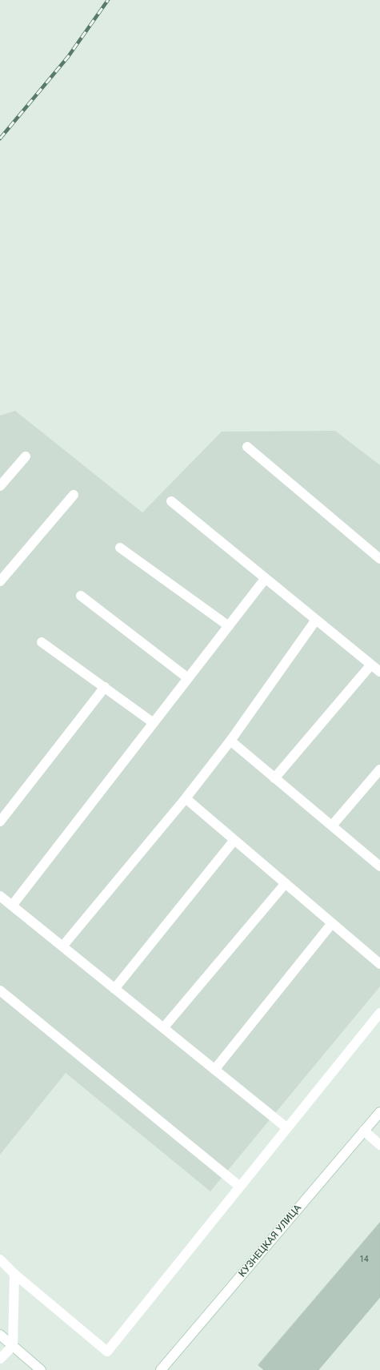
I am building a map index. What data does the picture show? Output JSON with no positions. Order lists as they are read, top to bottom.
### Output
{
  "streets": {
    "main road": ["КУЗНЕЦКАЯ УЛИЦА"]
  },
  "house_numbers": ["14"]
}
